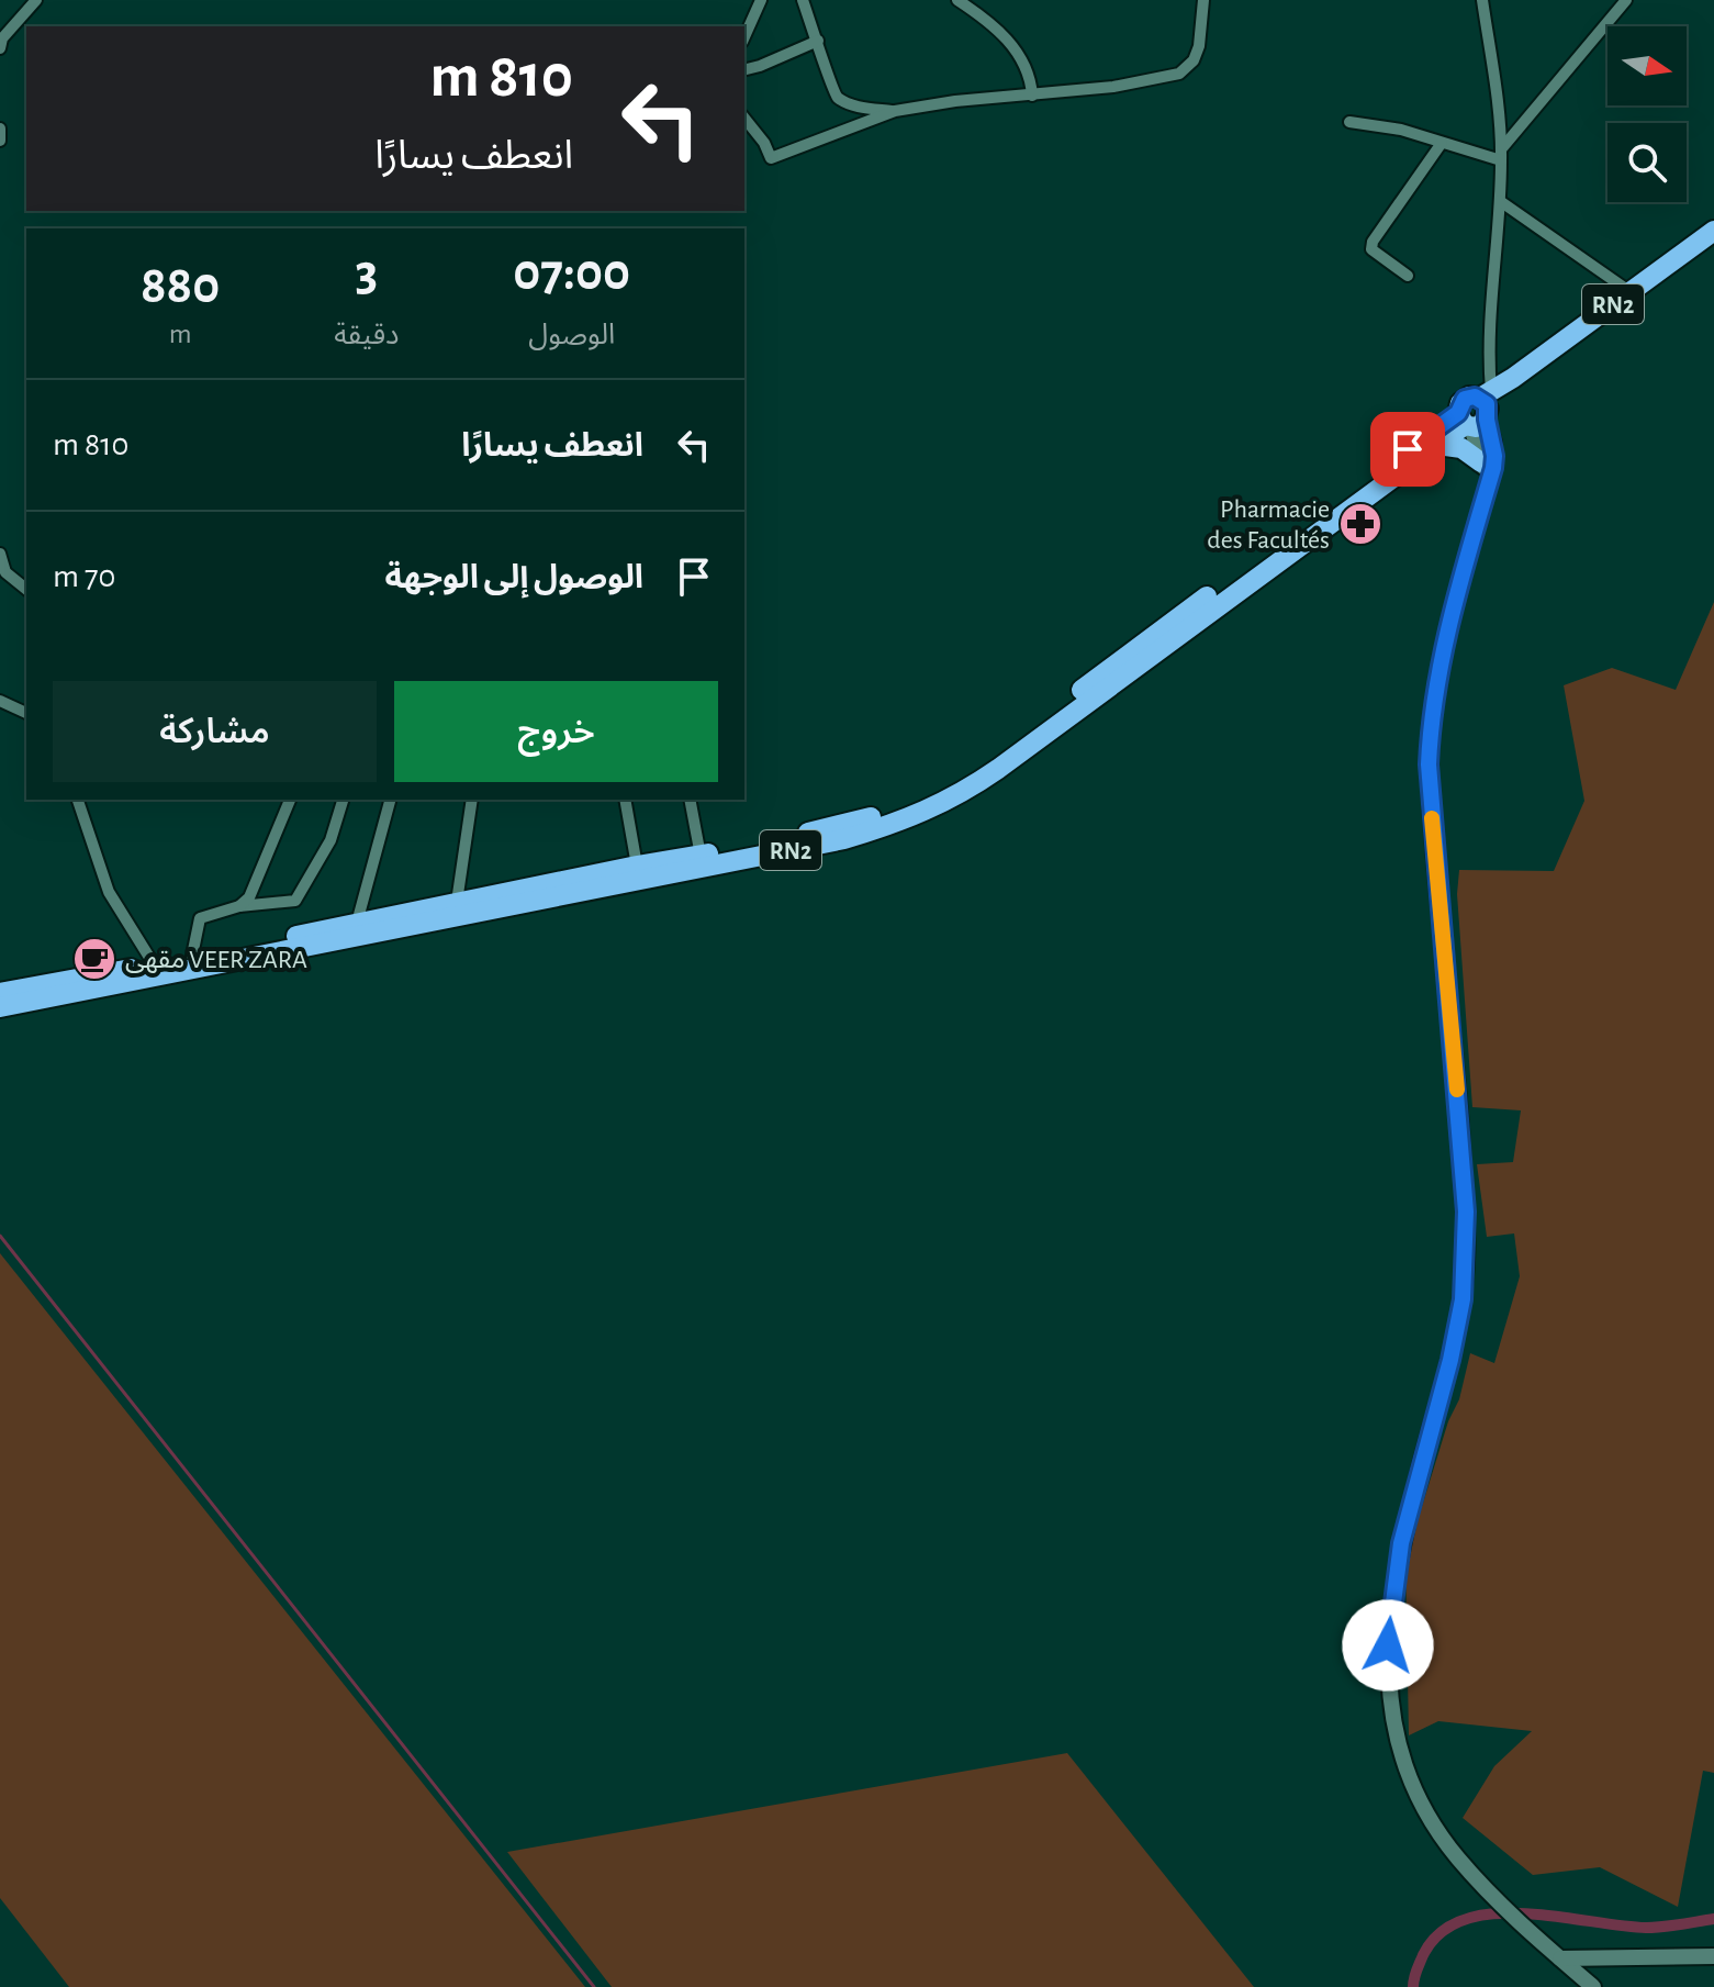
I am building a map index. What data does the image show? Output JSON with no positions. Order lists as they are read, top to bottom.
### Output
{
  "streets": {
    "highway": ["RN2"]
  },
  "places": {
    "pharmacy": ["Pharmacie des Facultés"],
    "cafe": ["مقهى VEER ZARA"]
  },
  "north": "right",
  "page": {
    "turn": ["810 m", "انعطف يسارًا"],
    "eta": [
      "07:00",
      "الوصول",
      "3",
      "دقيقة",
      "880",
      "m"
    ],
    "list": [
      {
        "name": "انعطف يسارًا",
        "value": "810 m"
      },
      {
        "name": "الوصول إلى الوجهة",
        "value": "70 m"
      }
    ],
    "buttons": ["خروج", "مشاركة"]
  }
}
